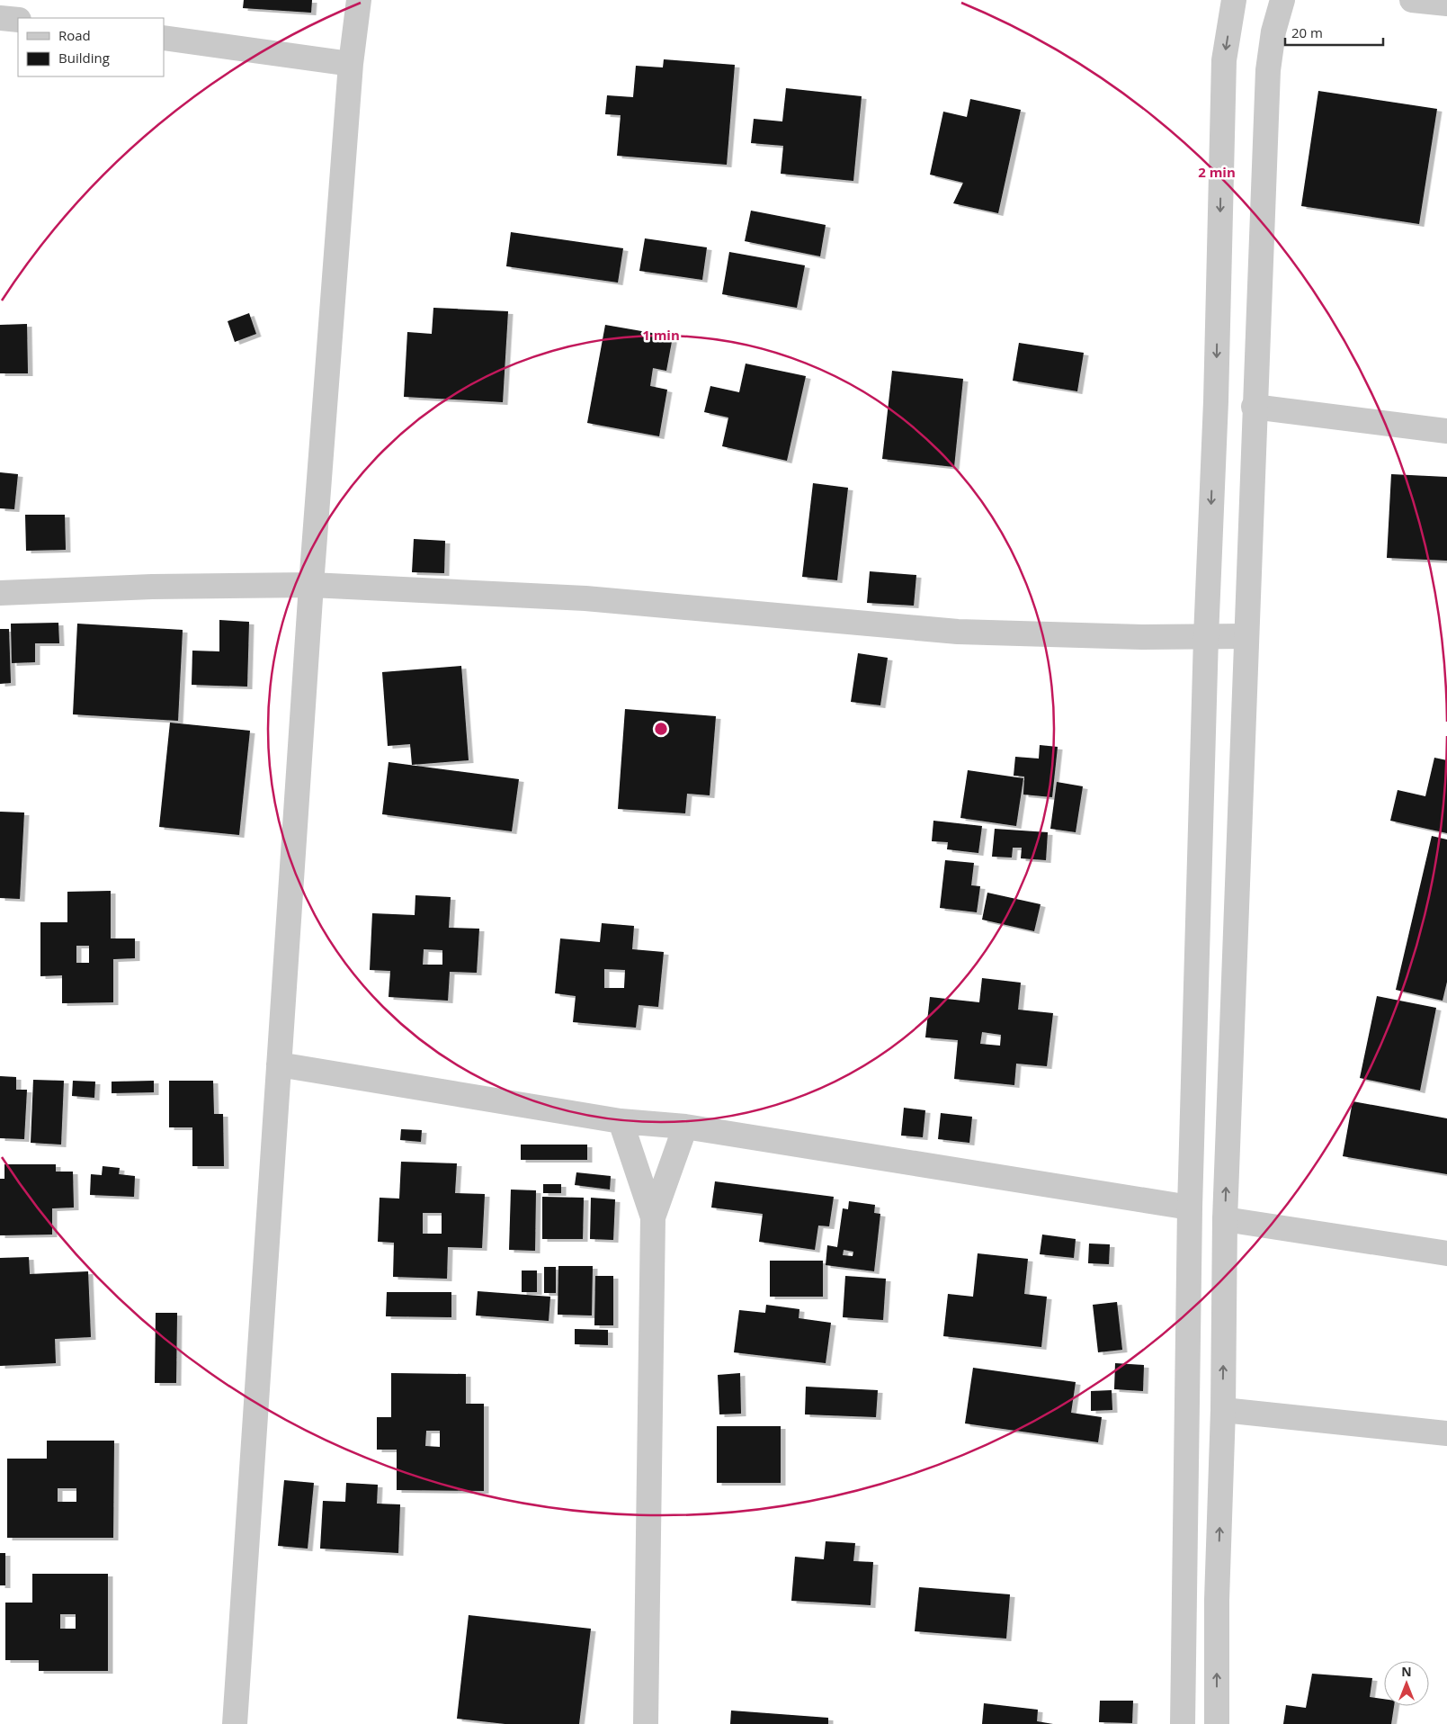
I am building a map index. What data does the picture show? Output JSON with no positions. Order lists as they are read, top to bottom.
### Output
{
  "legend": ["Road", "Building"],
  "scale_bar": "20 m",
  "north": "top",
  "rings": ["2 min", "1 min"]
}
